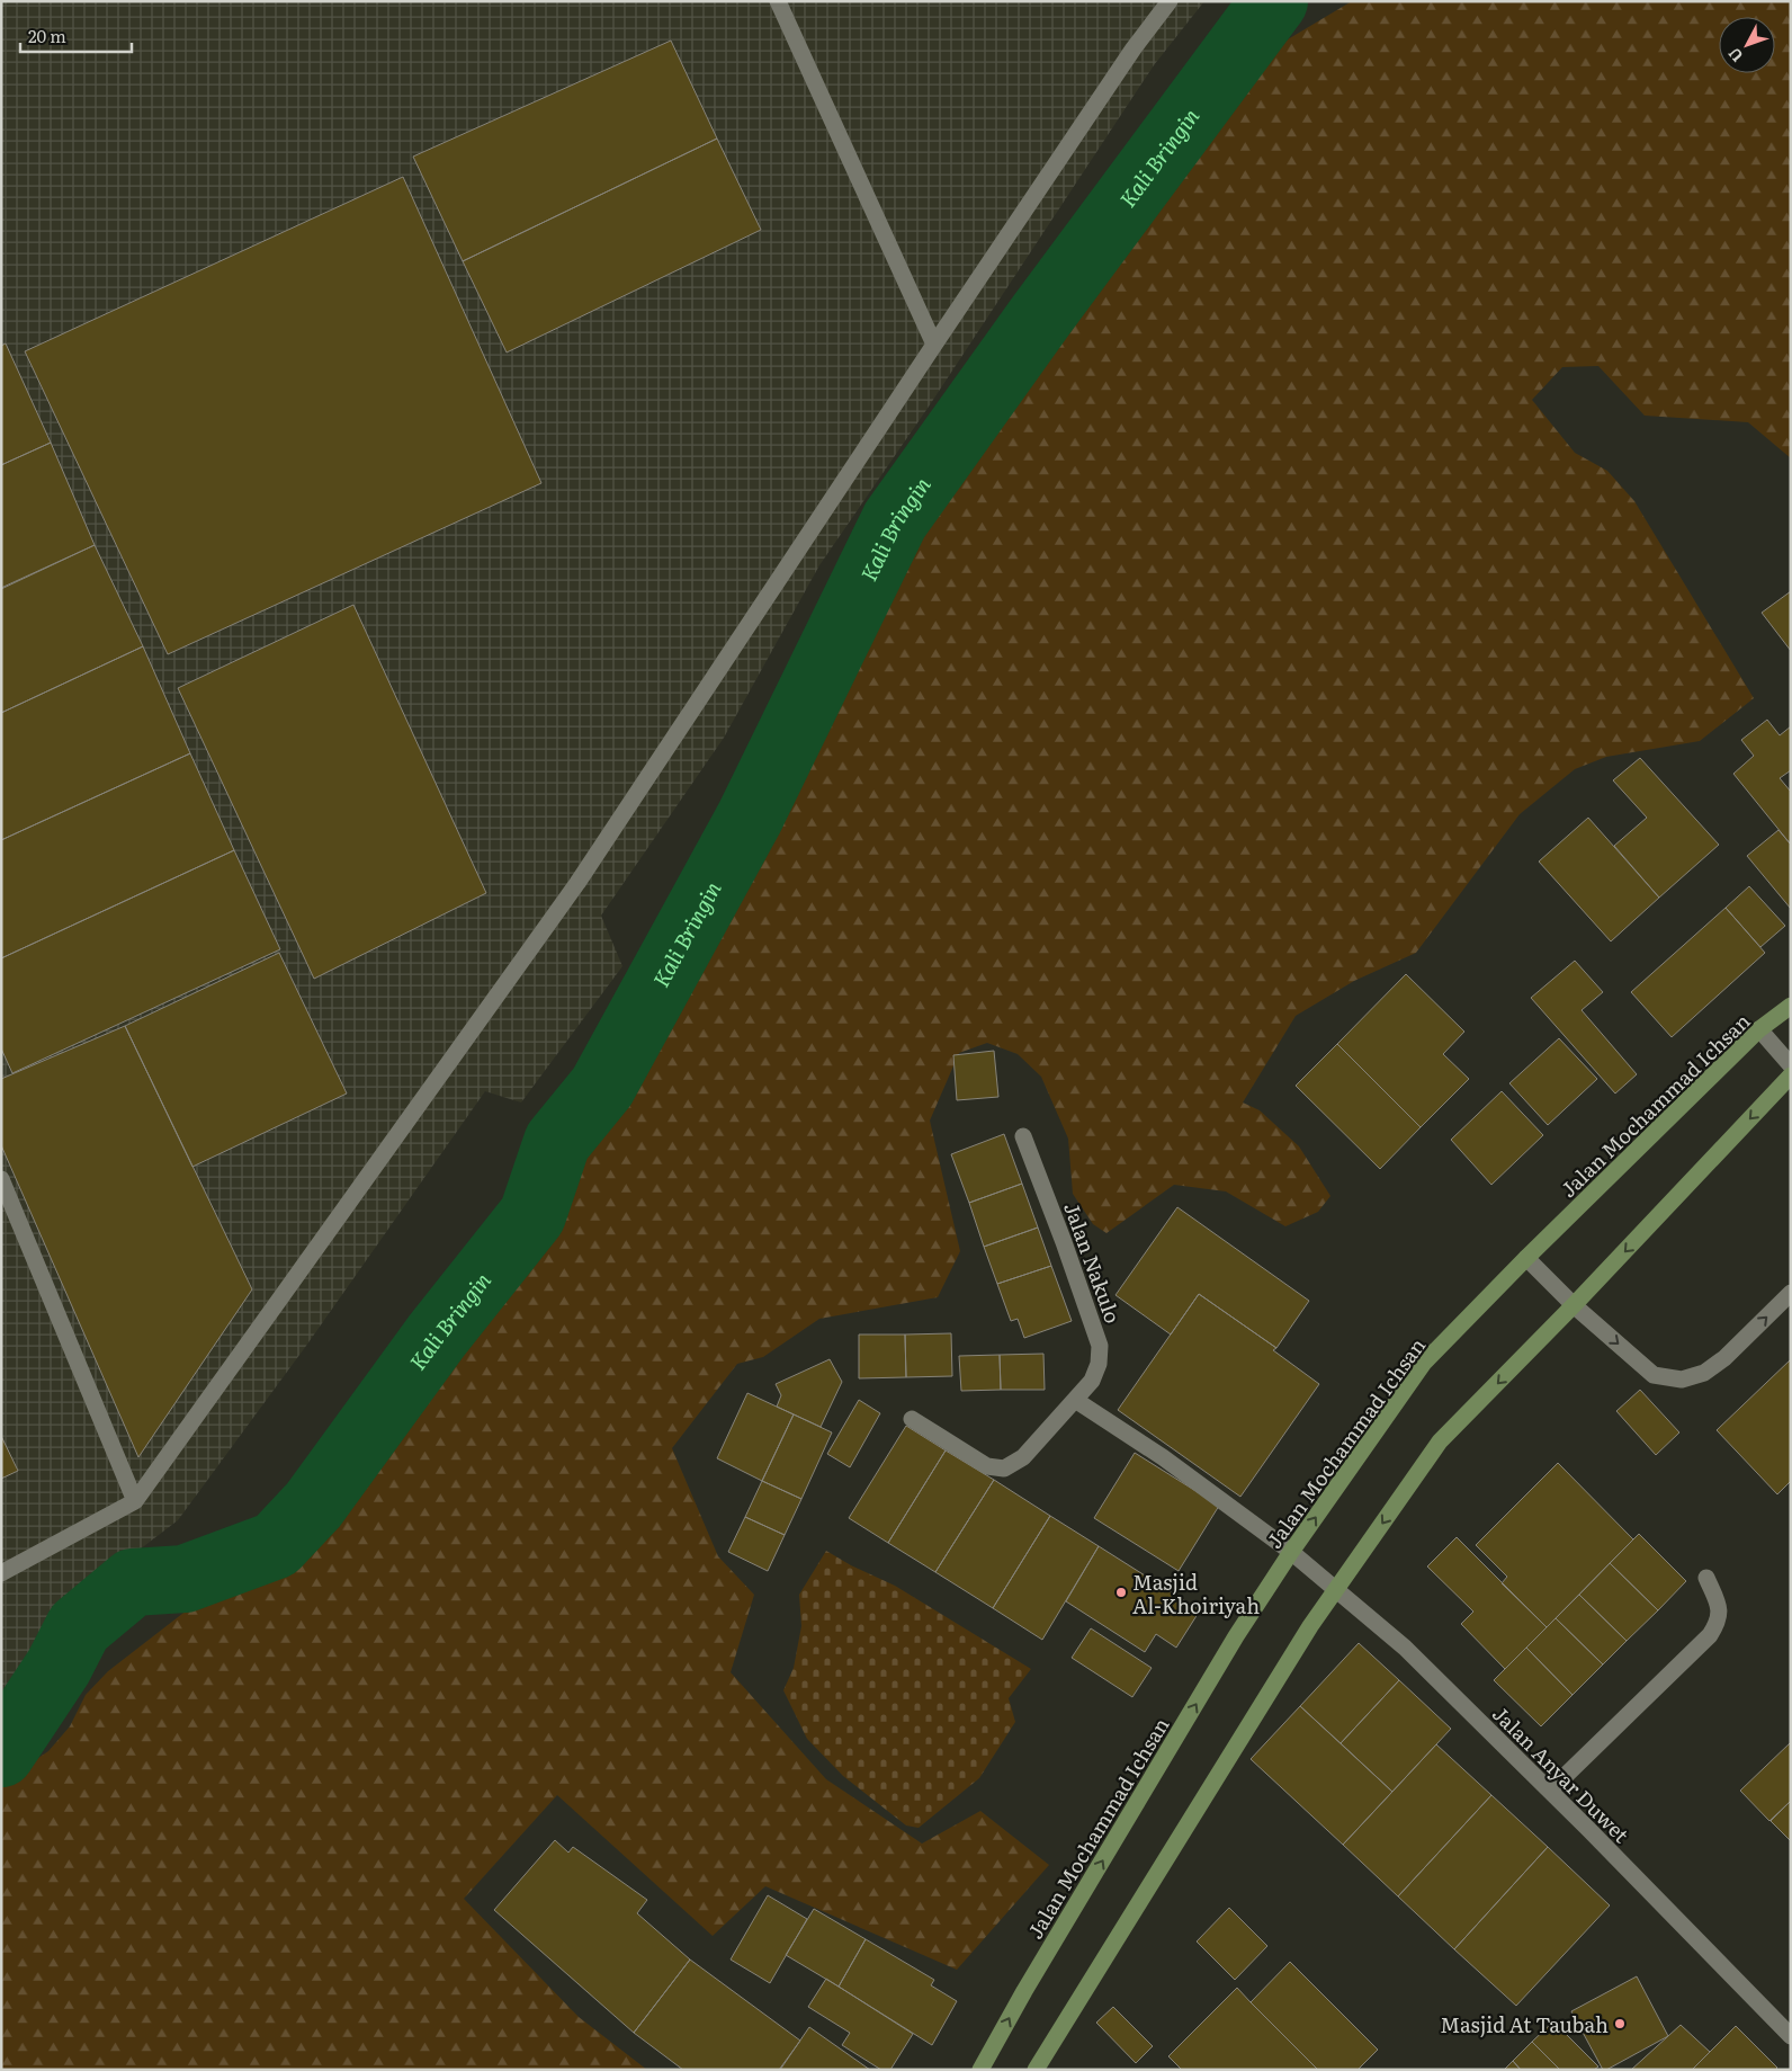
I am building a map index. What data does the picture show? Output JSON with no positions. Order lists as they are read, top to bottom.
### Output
{
  "streets": {
    "main road": ["Jalan Mochammad Ichsan"],
    "street": ["Jalan Nakulo", "Jalan Anyar Duwet"]
  },
  "crossings": [
    ["Jalan Mochammad Ichsan", "Jalan Anyar Duwet"]
  ],
  "water": ["Kali Bringin"],
  "places": ["Masjid Al-Khoiriyah", "Masjid At Taubah"],
  "scale_bar": "20 m",
  "north": "bottom left"
}
